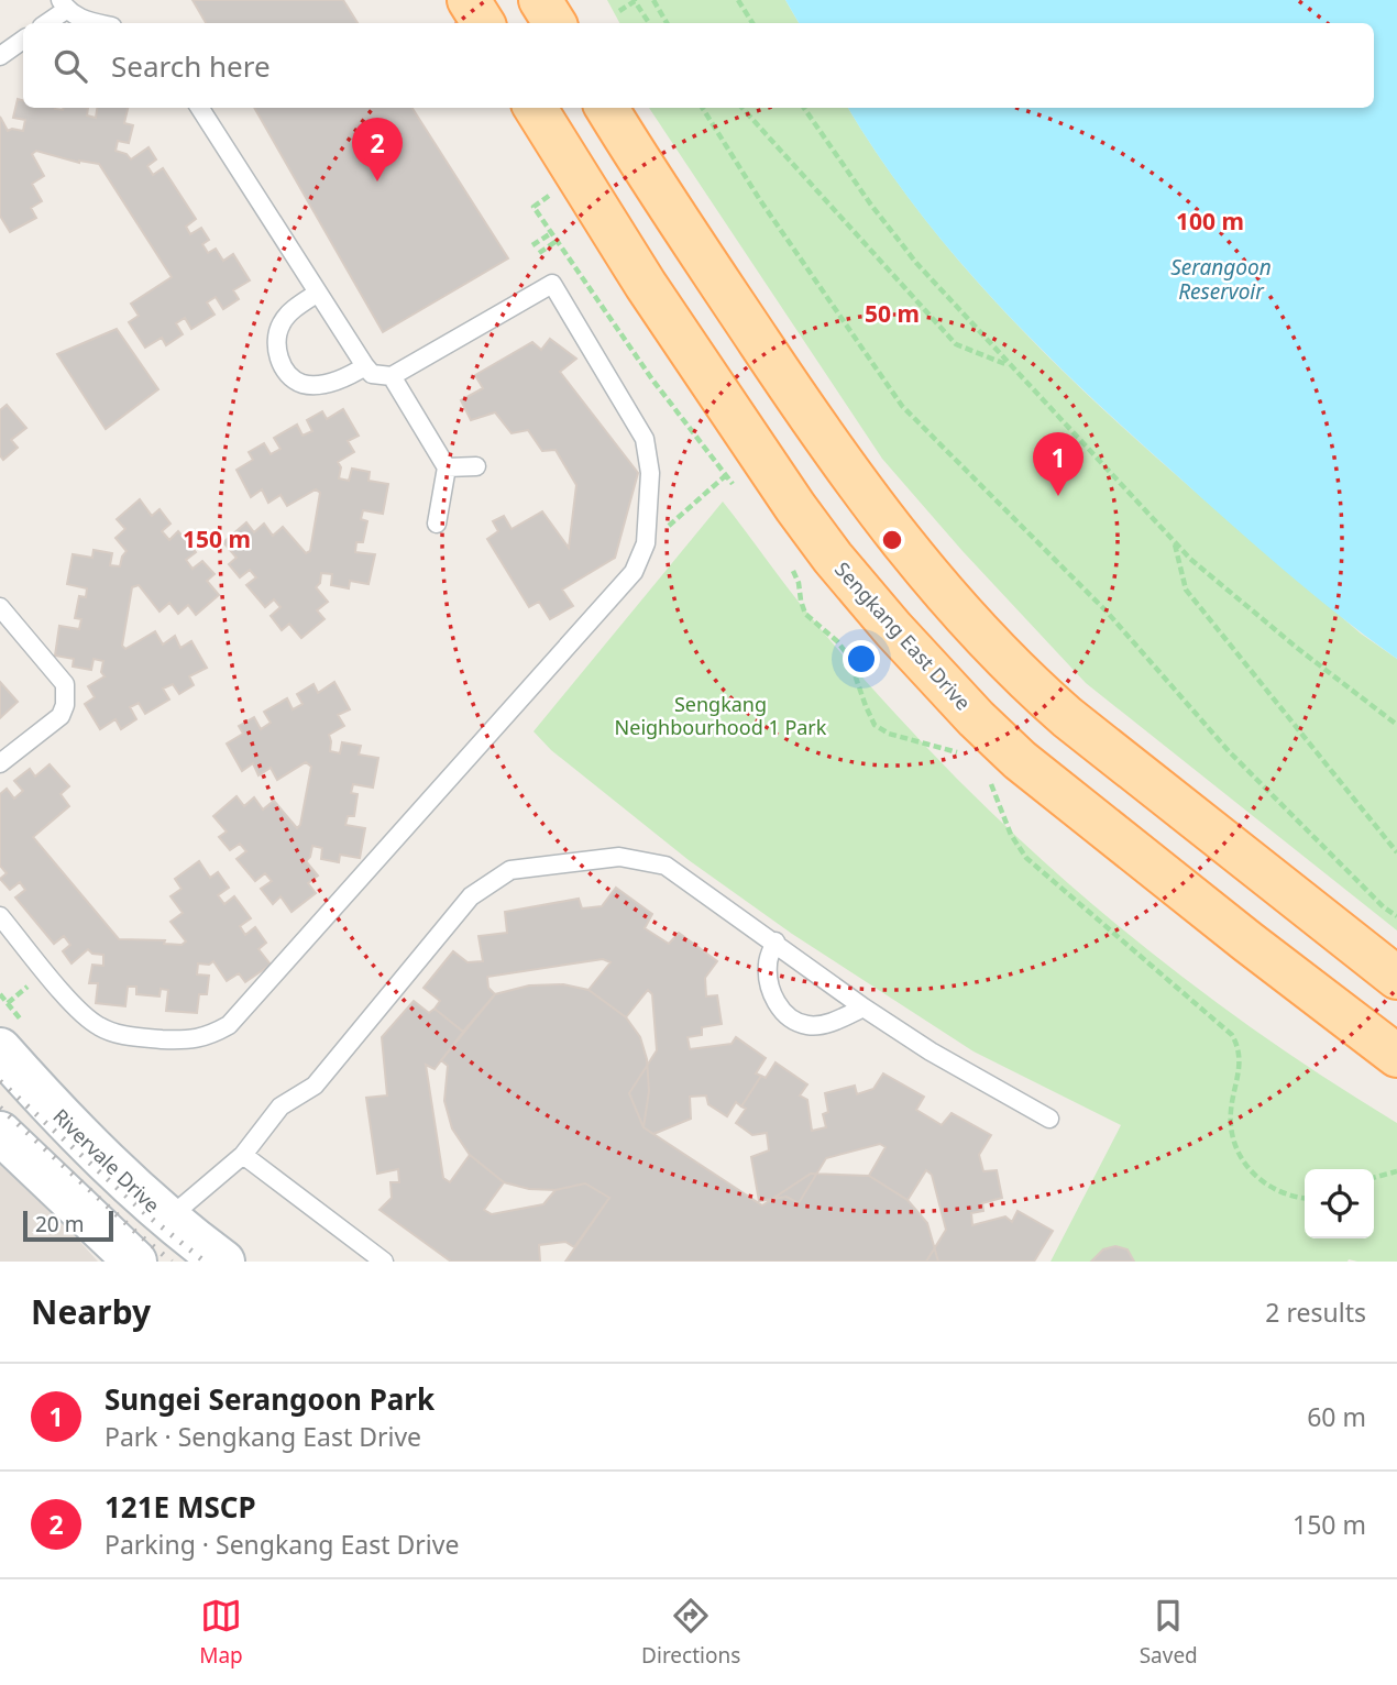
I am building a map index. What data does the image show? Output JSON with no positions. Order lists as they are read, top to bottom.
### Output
{
  "streets": {
    "main road": ["Sengkang East Drive"],
    "street": ["Rivervale Drive"]
  },
  "water": ["Serangoon Reservoir"],
  "parks": ["Sengkang Neighbourhood 1 Park"],
  "scale_bar": "20 m",
  "page": {
    "search": "Search here",
    "pins": ["2", "1"],
    "scale": "20 m",
    "heading": ["Nearby", "2 results"],
    "list": [
      {
        "mark": "1",
        "name": "Sungei Serangoon Park",
        "note": "Park · Sengkang East Drive",
        "value": "60 m"
      },
      {
        "mark": "2",
        "name": "121E MSCP",
        "note": "Parking · Sengkang East Drive",
        "value": "150 m"
      }
    ],
    "nav": ["Map", "Directions", "Saved"]
  },
  "rings": ["100 m", "50 m", "150 m"]
}
